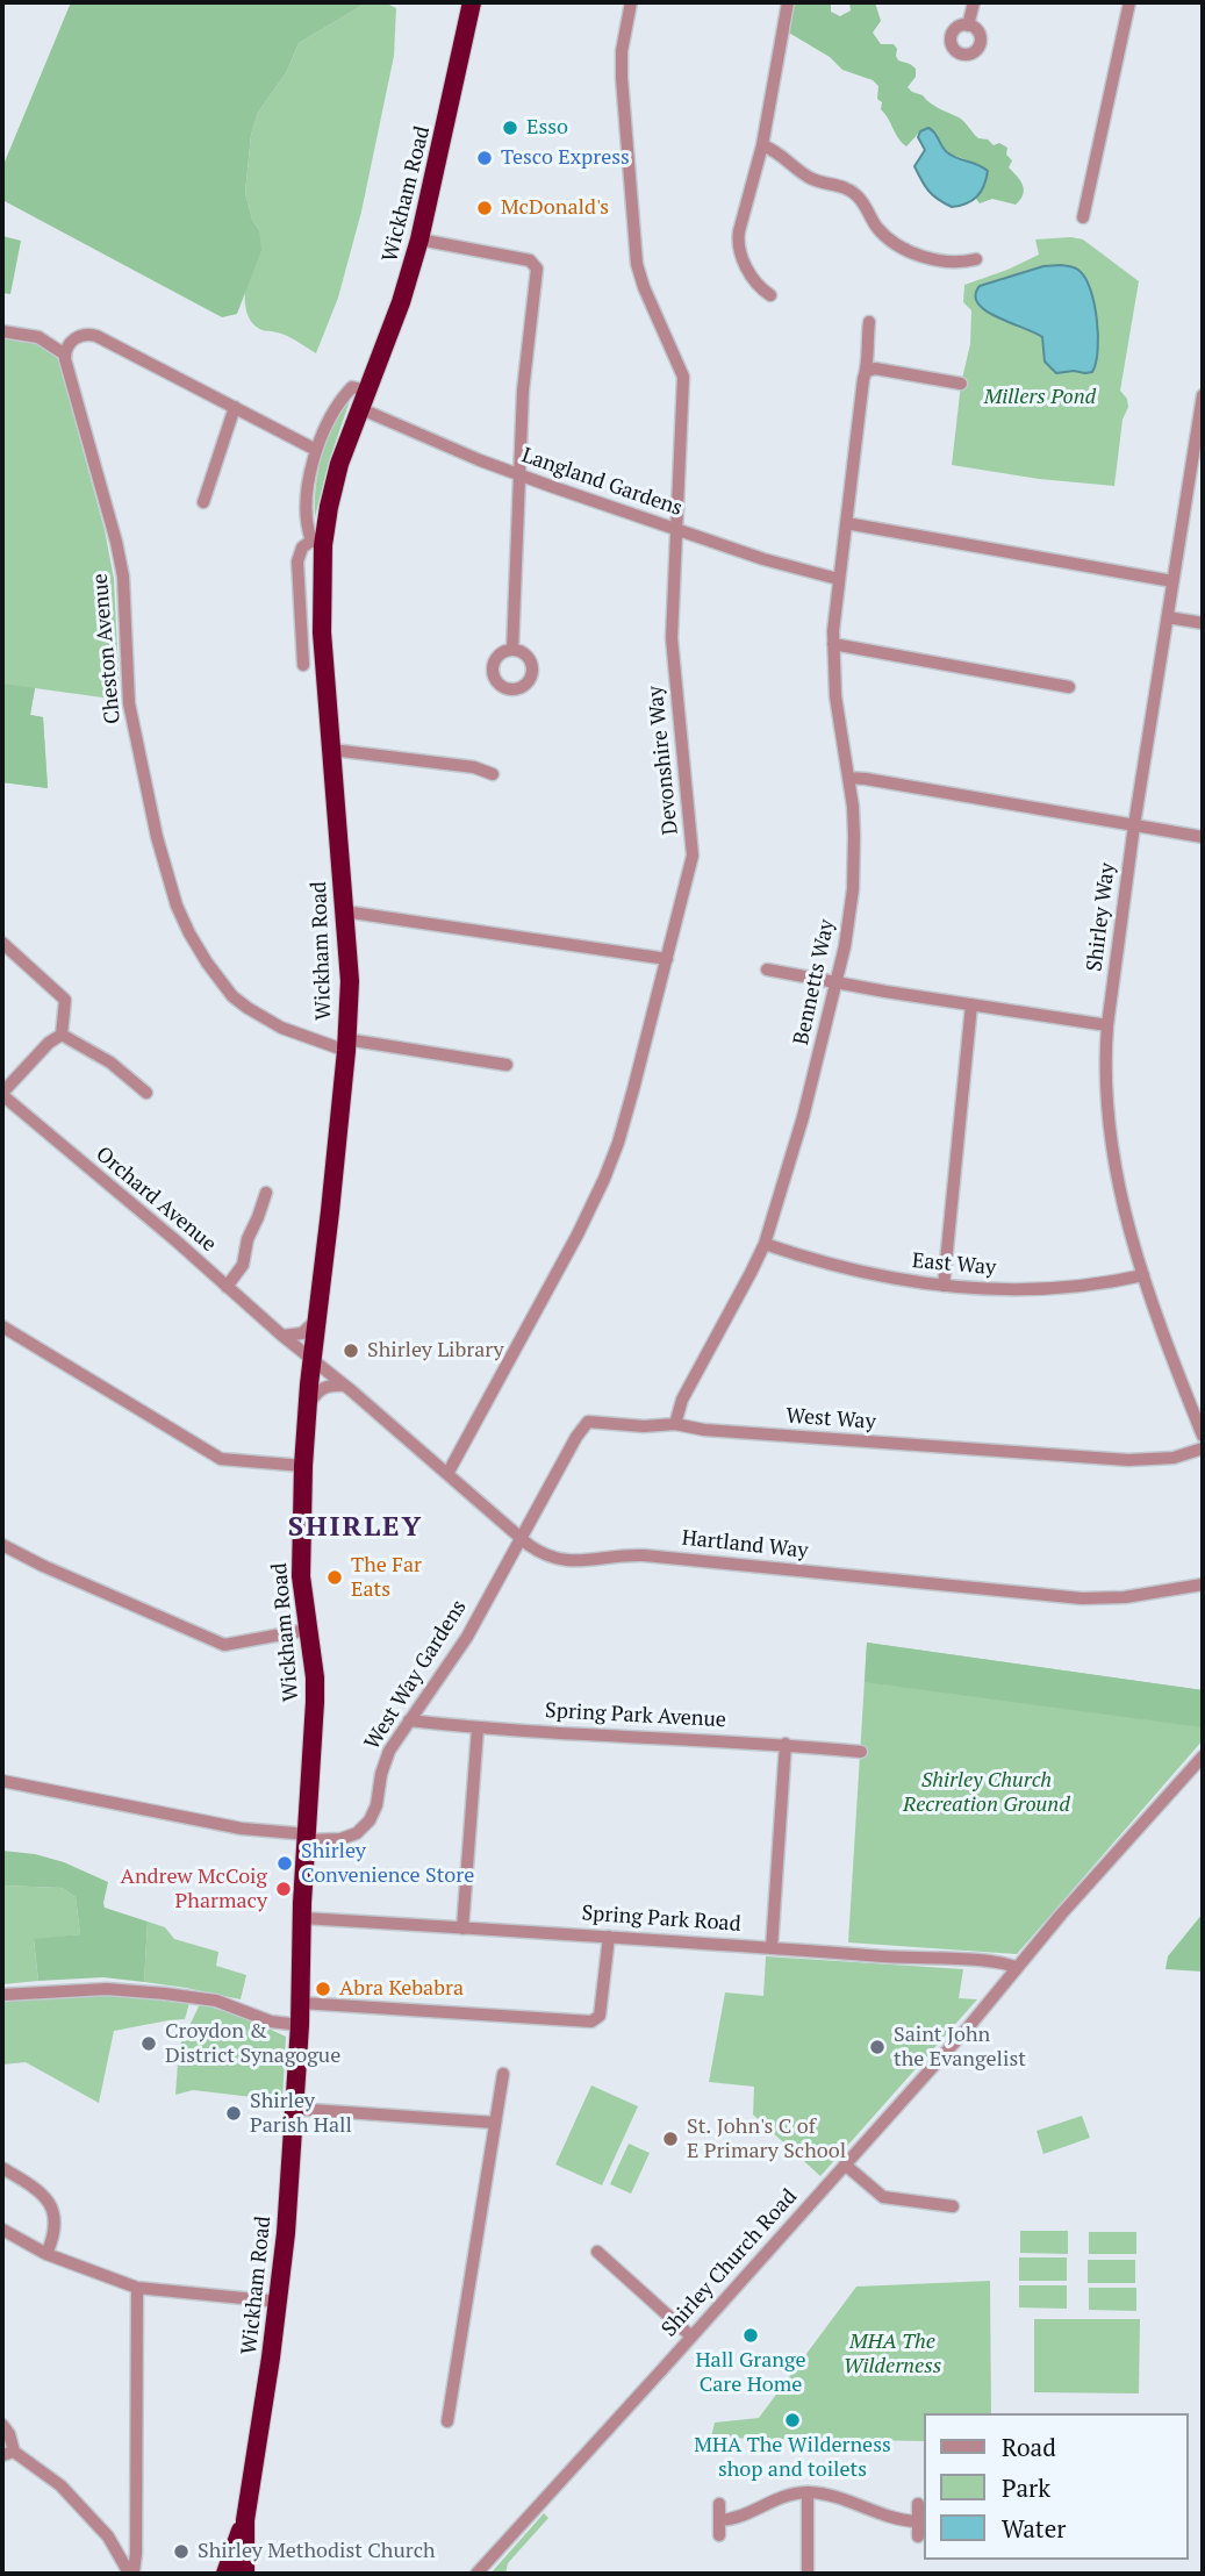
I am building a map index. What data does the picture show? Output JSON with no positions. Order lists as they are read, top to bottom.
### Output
{
  "streets": {
    "highway": ["Wickham Road"],
    "street": [
      "Langland Gardens",
      "Cheston Avenue",
      "Devonshire Way",
      "Shirley Way",
      "Bennetts Way",
      "Orchard Avenue",
      "East Way",
      "West Way",
      "Hartland Way",
      "West Way Gardens",
      "Spring Park Avenue",
      "Spring Park Road",
      "Shirley Church Road"
    ]
  },
  "crossings": [
    ["Wickham Road", "Langland Gardens"],
    ["Wickham Road", "Cheston Avenue"],
    ["Wickham Road", "Orchard Avenue"],
    ["Wickham Road", "Hartland Way"],
    ["Wickham Road", "West Way Gardens"],
    ["Wickham Road", "Spring Park Road"],
    ["Langland Gardens", "Devonshire Way"],
    ["Langland Gardens", "Bennetts Way"],
    ["Devonshire Way", "Hartland Way"],
    ["Shirley Way", "East Way"],
    ["Bennetts Way", "East Way"],
    ["Bennetts Way", "West Way"],
    ["Orchard Avenue", "Hartland Way"],
    ["West Way", "Hartland Way"],
    ["West Way", "West Way Gardens"],
    ["Hartland Way", "West Way Gardens"],
    ["West Way Gardens", "Spring Park Avenue"],
    ["Spring Park Road", "Shirley Church Road"]
  ],
  "districts": ["SHIRLEY"],
  "parks": ["Millers Pond", "Shirley Church Recreation Ground", "MHA The Wilderness"],
  "places": [
    "Esso",
    "Tesco Express",
    "McDonald's",
    "Shirley Library",
    "The Far Eats",
    "Shirley Convenience Store",
    "Andrew McCoig Pharmacy",
    "Abra Kebabra",
    "Croydon & District Synagogue",
    "Saint John the Evangelist",
    "Shirley Parish Hall",
    "St. John's C of E Primary School",
    "Hall Grange Care Home",
    "MHA The Wilderness shop and toilets",
    "Shirley Methodist Church"
  ],
  "legend": ["Road", "Park", "Water"]
}
